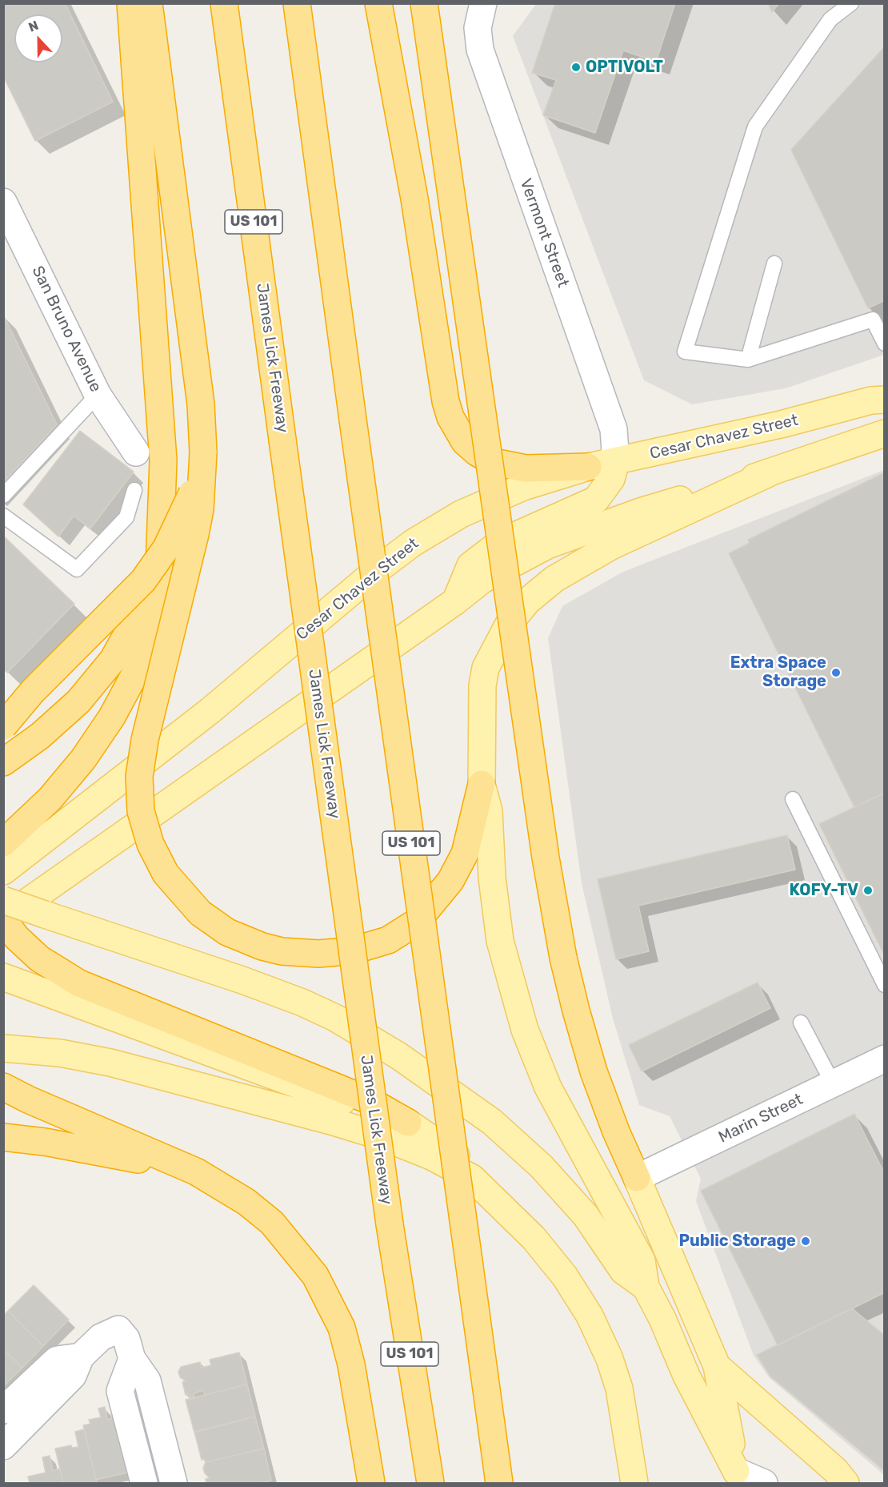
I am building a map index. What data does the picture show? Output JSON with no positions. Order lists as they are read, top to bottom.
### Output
{
  "streets": {
    "highway": ["US 101", "James Lick Freeway"],
    "main road": ["Cesar Chavez Street"],
    "street": ["Vermont Street", "San Bruno Avenue", "Marin Street"]
  },
  "crossings": [
    ["Vermont Street", "Cesar Chavez Street"]
  ],
  "places": [
    "OPTIVOLT",
    "Extra Space Storage",
    "KOFY-TV",
    "Public Storage"
  ],
  "north": "top"
}
